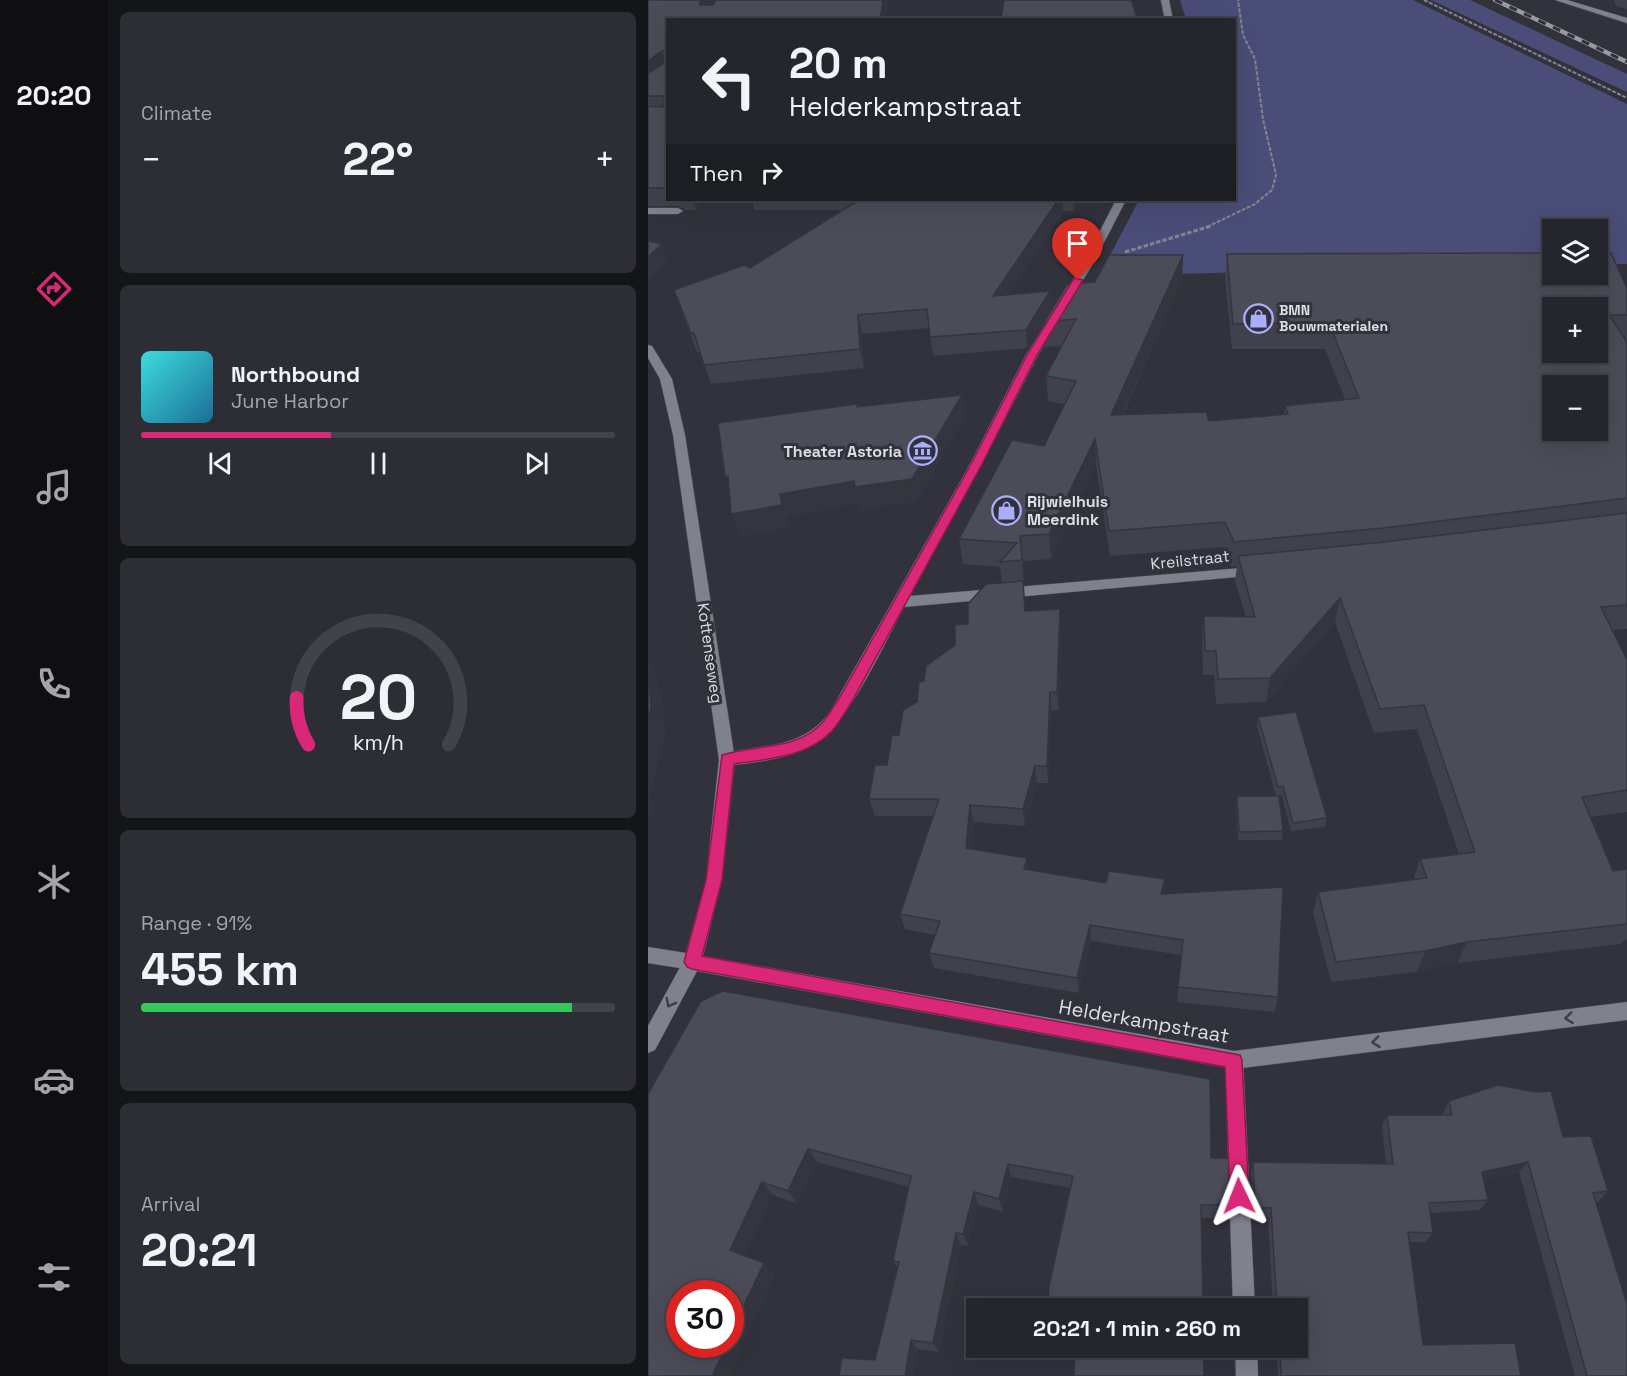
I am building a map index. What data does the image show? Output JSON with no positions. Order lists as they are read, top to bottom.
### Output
{
  "streets": {
    "street": ["Kreilstraat", "Kottenseweg", "Helderkampstraat"]
  },
  "crossings": [
    ["Kottenseweg", "Helderkampstraat"]
  ],
  "one_way": ["Helderkampstraat"],
  "places": {
    "shop": ["BMN Bouwmaterialen", "Rijwielhuis Meerdink"],
    "museum": ["Theater Astoria"]
  },
  "page": {
    "tabs": "20:20",
    "tile": [
      "Climate",
      ["Range · 91%", "455 km"],
      ["Arrival", "20:21"]
    ],
    "turn": ["20 m", "Helderkampstraat"],
    "heat": ["−", "22°", "+"],
    "then": "Then",
    "map_buttons": ["+", "−"],
    "song": ["Northbound", "June Harbor"],
    "limit": "30",
    "trip": "20:21 · 1 min · 260 m",
    "gauge": ["20", "km/h"]
  }
}
